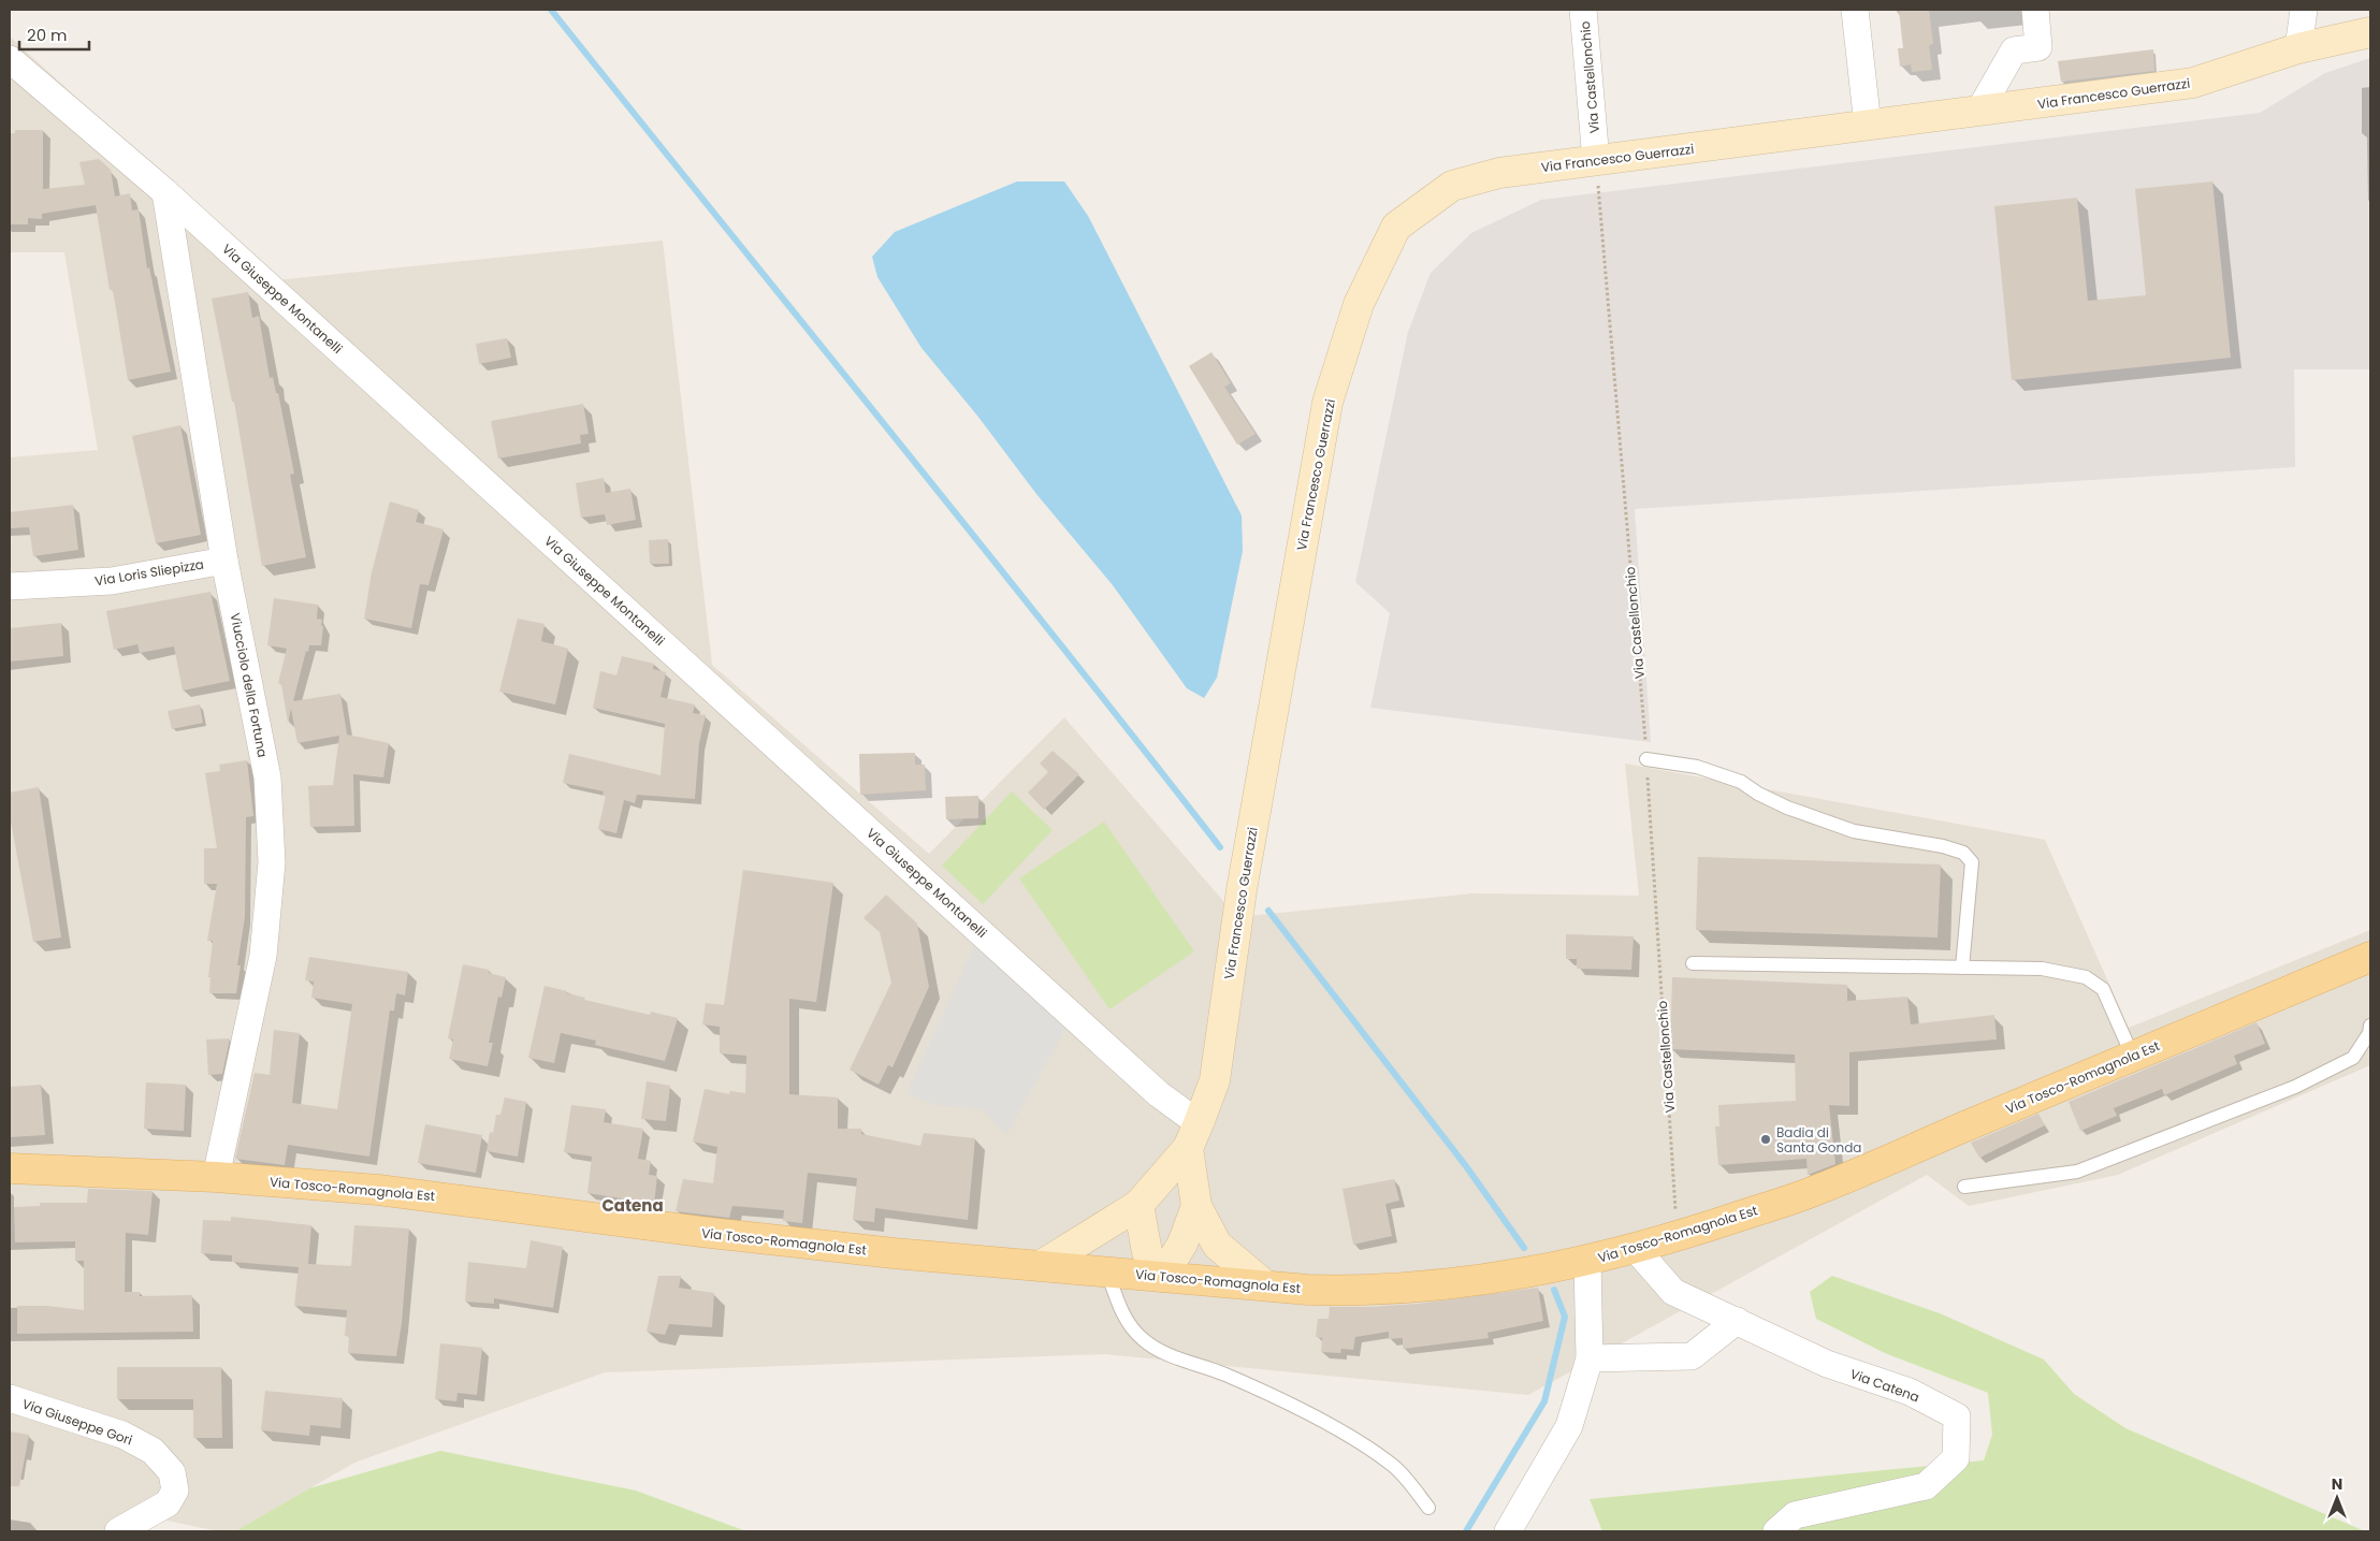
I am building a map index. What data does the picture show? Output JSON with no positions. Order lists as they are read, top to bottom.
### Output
{
  "streets": {
    "main road": ["Via Francesco Guerrazzi", "Via Tosco-Romagnola Est"],
    "street": [
      "Via Castellonchio",
      "Via Giuseppe Montanelli",
      "Via Loris Sliepizza",
      "Viucciolo della Fortuna",
      "Via Catena",
      "Via Giuseppe Gori"
    ]
  },
  "crossings": [
    ["Via Castellonchio", "Via Francesco Guerrazzi"],
    ["Via Castellonchio", "Via Tosco-Romagnola Est"],
    ["Via Francesco Guerrazzi", "Via Giuseppe Montanelli"],
    ["Via Francesco Guerrazzi", "Via Tosco-Romagnola Est"],
    ["Via Giuseppe Montanelli", "Viucciolo della Fortuna"],
    ["Via Loris Sliepizza", "Viucciolo della Fortuna"],
    ["Viucciolo della Fortuna", "Via Tosco-Romagnola Est"],
    ["Via Tosco-Romagnola Est", "Via Catena"]
  ],
  "districts": ["Catena"],
  "places": ["Badia di Santa Gonda"],
  "scale_bar": "20 m",
  "north": "top"
}
